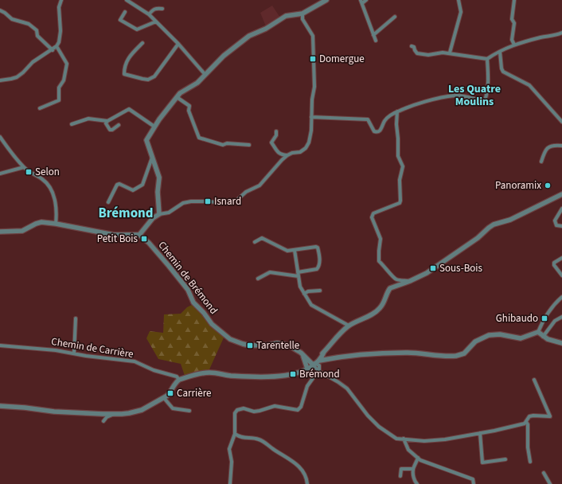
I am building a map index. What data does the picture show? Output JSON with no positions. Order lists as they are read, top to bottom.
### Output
{
  "streets": {
    "street": ["Chemin de Brémond", "Chemin de Carrière"]
  },
  "districts": ["Les Quatre Moulins", "Brémond"],
  "places": {
    "transit": [
      "Domergue",
      "Selon",
      "Isnard",
      "Petit Bois",
      "Sous-Bois",
      "Ghibaudo",
      "Tarentelle",
      "Brémond",
      "Carrière"
    ],
    "other": ["Panoramix"]
  }
}
